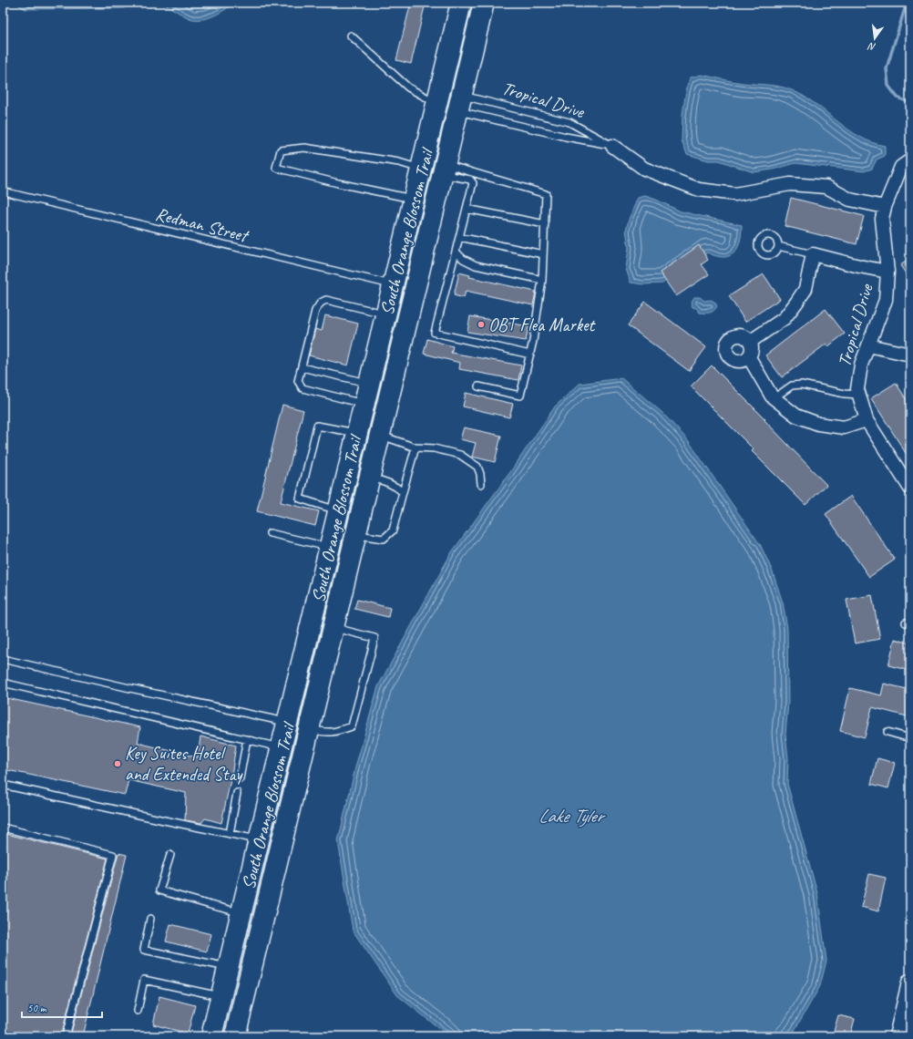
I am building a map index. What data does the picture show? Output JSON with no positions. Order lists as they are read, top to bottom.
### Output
{
  "streets": {
    "main road": ["South Orange Blossom Trail"],
    "street": ["Tropical Drive"],
    "lane": ["Redman Street"]
  },
  "crossings": [
    ["Tropical Drive", "South Orange Blossom Trail"],
    ["Redman Street", "South Orange Blossom Trail"]
  ],
  "water": ["Lake Tyler"],
  "places": ["OBT Flea Market", "Key Suites Hotel and Extended Stay"],
  "scale_bar": "50 m",
  "north": "bottom"
}
